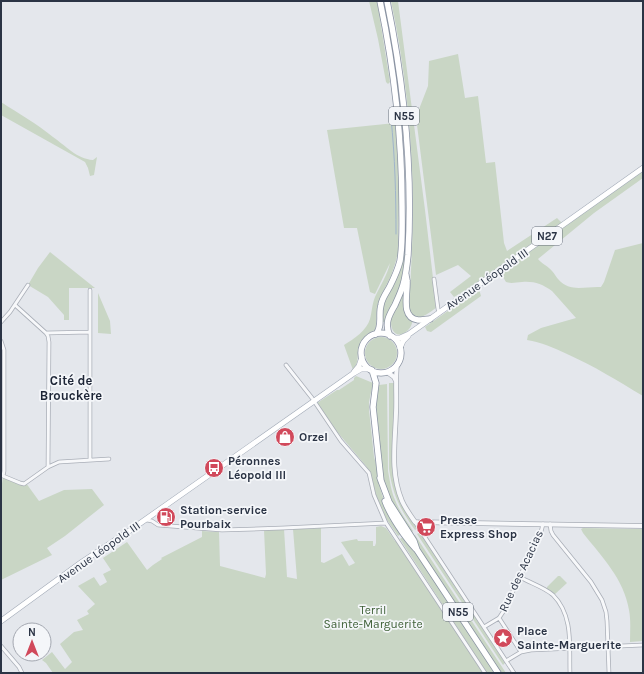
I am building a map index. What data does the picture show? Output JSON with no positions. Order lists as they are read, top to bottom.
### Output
{
  "streets": {
    "highway": ["N55", "N27"],
    "main road": ["Avenue Léopold III"],
    "street": ["Rue des Acacias"]
  },
  "crossings": [
    ["N55", "N27"],
    ["N55", "Avenue Léopold III"],
    ["N27", "Avenue Léopold III"]
  ],
  "districts": ["Cité de Brouckère"],
  "parks": ["Terril Sainte-Marguerite"],
  "places": {
    "shop": ["Orzel"],
    "bus stop": ["Péronnes Léopold III"],
    "fuel station": ["Station-service Pourbaix"],
    "supermarket": ["Presse Express Shop"],
    "place": ["Place Sainte-Marguerite"]
  },
  "north": "top"
}
